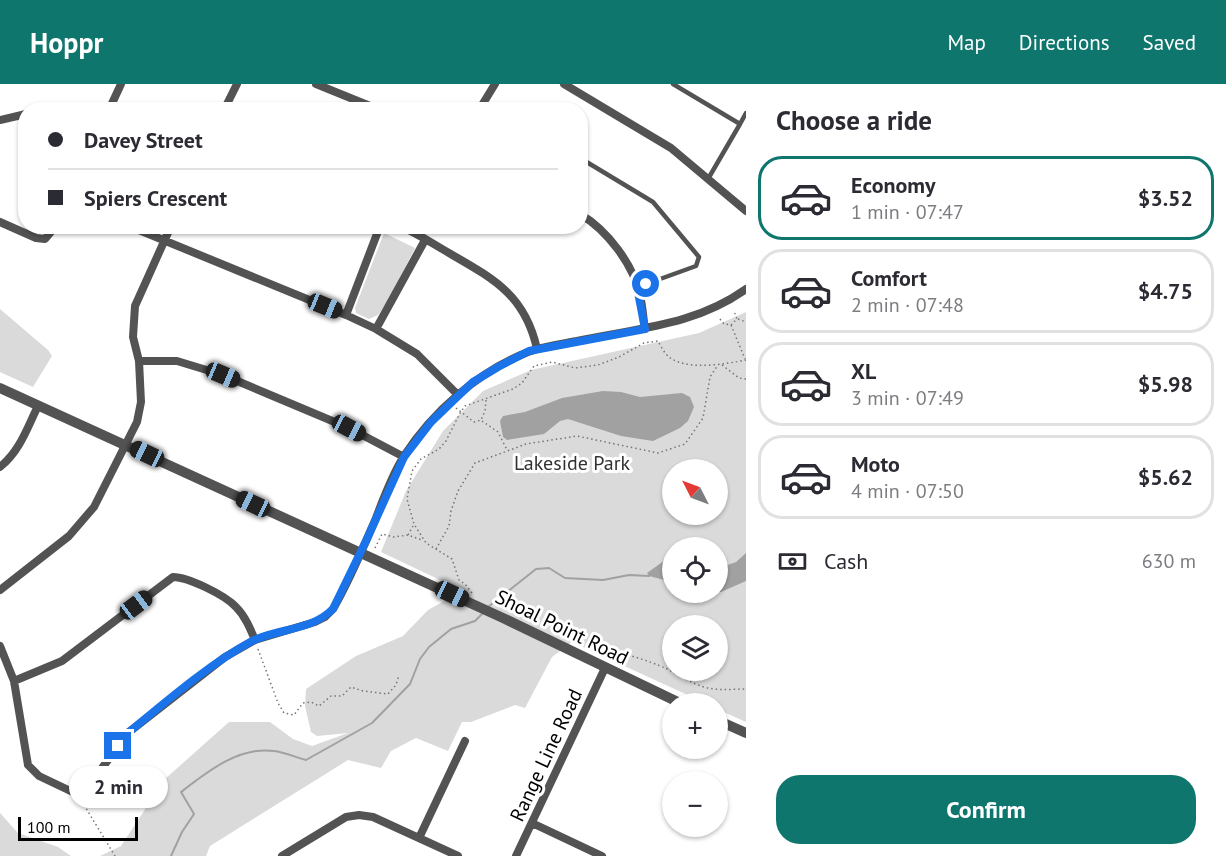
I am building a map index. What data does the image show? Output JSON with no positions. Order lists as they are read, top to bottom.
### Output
{
  "streets": {
    "street": ["Shoal Point Road", "Range Line Road"]
  },
  "crossings": [
    ["Shoal Point Road", "Range Line Road"]
  ],
  "parks": ["Lakeside Park"],
  "scale_bar": "100 m",
  "north": "top left",
  "page": {
    "header": "Hoppr",
    "nav": ["Map", "Directions", "Saved"],
    "heading": "Choose a ride",
    "banner": ["Davey Street", "Spiers Crescent"],
    "list": [
      {
        "name": "Economy",
        "note": "1 min · 07:47",
        "value": "$3.52"
      },
      {
        "name": "Comfort",
        "note": "2 min · 07:48",
        "value": "$4.75"
      },
      {
        "name": "XL",
        "note": "3 min · 07:49",
        "value": "$5.98"
      },
      {
        "name": "Moto",
        "note": "4 min · 07:50",
        "value": "$5.62"
      }
    ],
    "map_buttons": ["+", "−"],
    "pay": ["Cash", "630 m"],
    "buttons": "Confirm",
    "bubble": "2 min",
    "scale": "100 m"
  }
}
